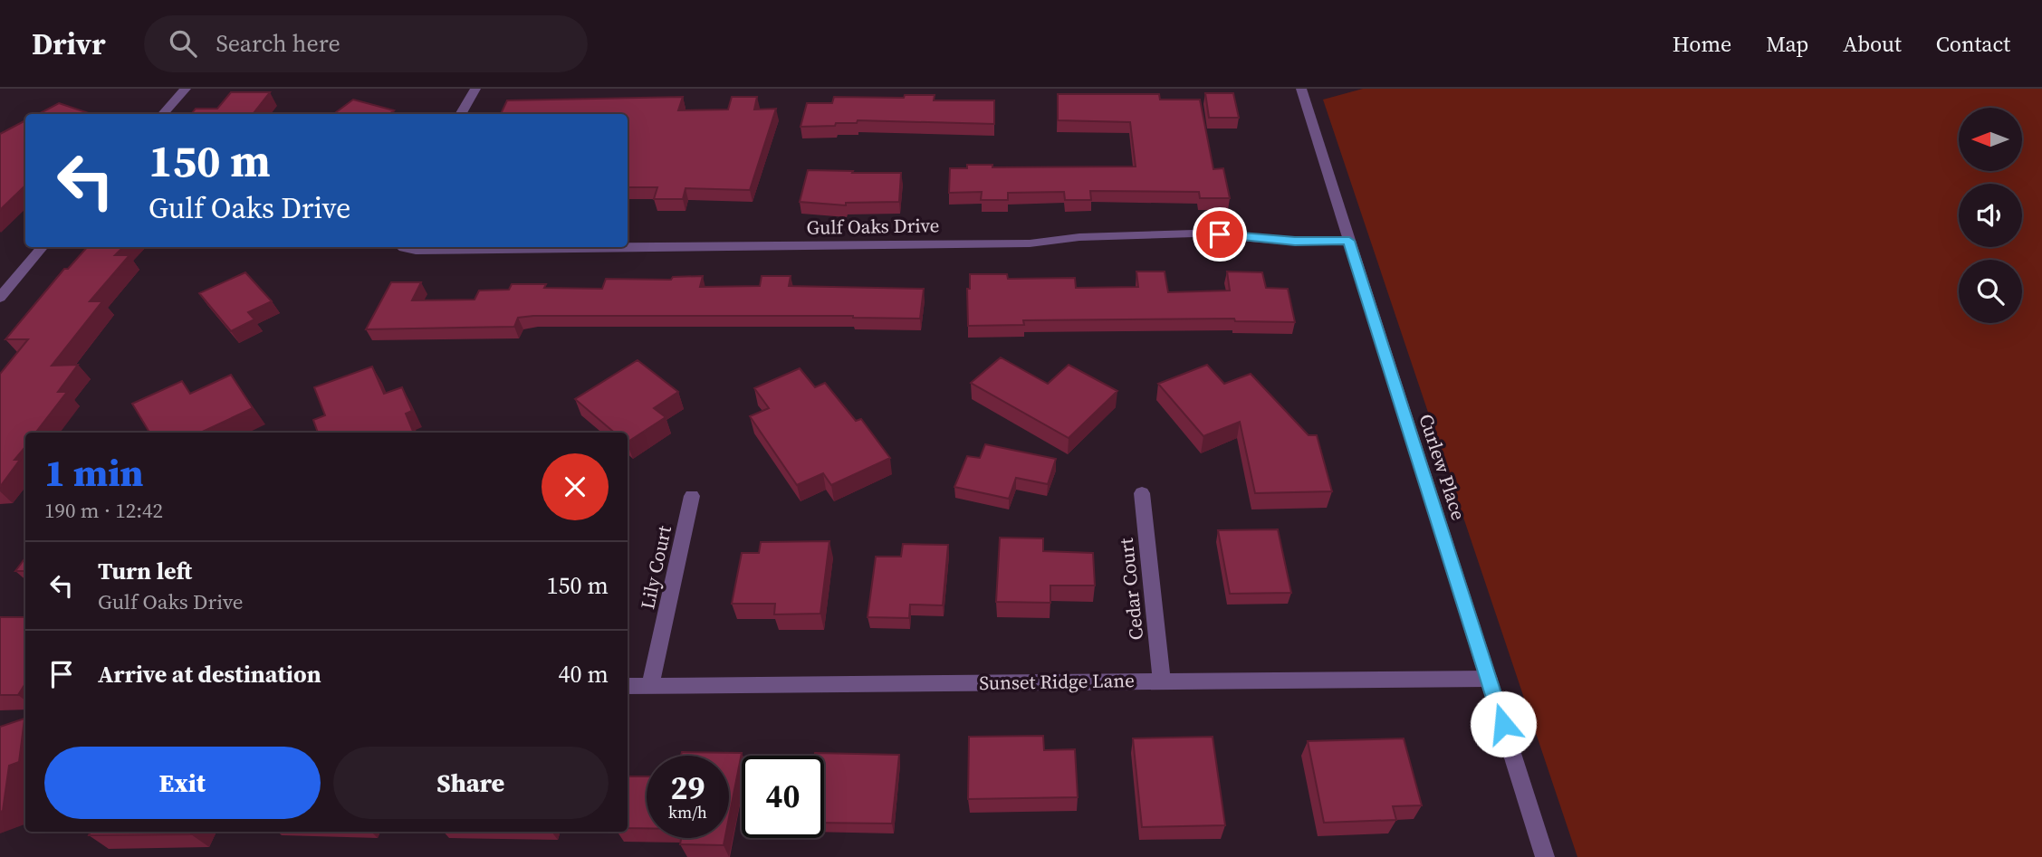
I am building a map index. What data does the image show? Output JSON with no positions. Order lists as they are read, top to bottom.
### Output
{
  "streets": {
    "street": [
      "Gulf Oaks Drive",
      "Curlew Place",
      "Lily Court",
      "Cedar Court",
      "Sunset Ridge Lane"
    ]
  },
  "crossings": [
    ["Gulf Oaks Drive", "Curlew Place"],
    ["Curlew Place", "Sunset Ridge Lane"],
    ["Lily Court", "Sunset Ridge Lane"],
    ["Cedar Court", "Sunset Ridge Lane"]
  ],
  "north": "left",
  "page": {
    "header": "Drivr",
    "search": "Search here",
    "nav": [
      "Home",
      "Map",
      "About",
      "Contact"
    ],
    "turn": ["150 m", "Gulf Oaks Drive"],
    "heading": ["1 min", "190 m · 12:42"],
    "list": [
      {
        "name": "Turn left",
        "note": "Gulf Oaks Drive",
        "value": "150 m"
      },
      {
        "name": "Arrive at destination",
        "value": "40 m"
      }
    ],
    "buttons": ["Exit", "Share"],
    "speed": "29 km/h",
    "limit": "40"
  }
}
